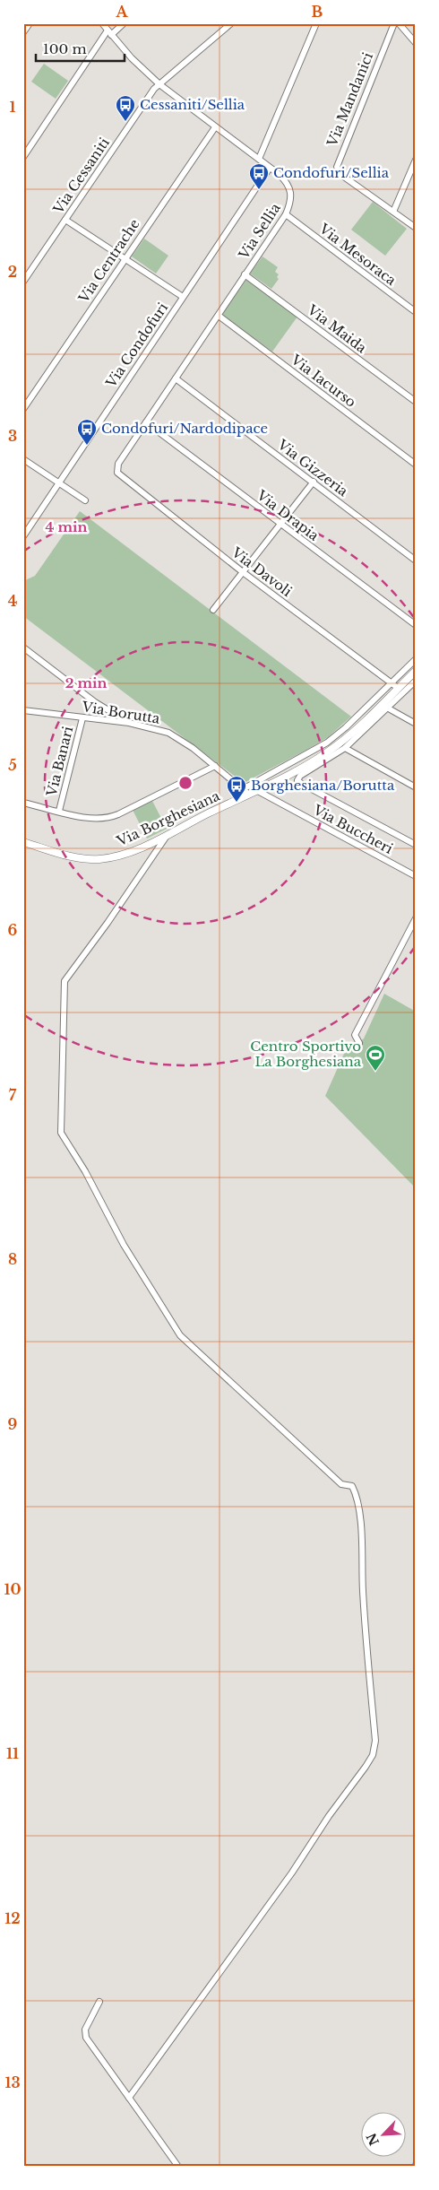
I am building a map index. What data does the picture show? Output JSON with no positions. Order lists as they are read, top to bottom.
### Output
{
  "streets": {
    "street": [
      "Via Mandanici",
      "Via Cessaniti",
      "Via Sellia",
      "Via Mesoraca",
      "Via Centrache",
      "Via Maida",
      "Via Condofuri",
      "Via Iacurso",
      "Via Gizzeria",
      "Via Drapia",
      "Via Davoli",
      "Via Borutta",
      "Via Banari",
      "Via Borghesiana",
      "Via Buccheri"
    ]
  },
  "crossings": [
    ["Via Cessaniti", "Via Sellia"],
    ["Via Sellia", "Via Mesoraca"],
    ["Via Sellia", "Via Centrache"],
    ["Via Sellia", "Via Maida"],
    ["Via Sellia", "Via Condofuri"],
    ["Via Sellia", "Via Iacurso"],
    ["Via Sellia", "Via Gizzeria"],
    ["Via Sellia", "Via Drapia"],
    ["Via Sellia", "Via Davoli"],
    ["Via Davoli", "Via Borghesiana"],
    ["Via Borutta", "Via Banari"],
    ["Via Borutta", "Via Borghesiana"],
    ["Via Borghesiana", "Via Buccheri"]
  ],
  "places": {
    "bus stop": [
      "Cessaniti/Sellia",
      "Condofuri/Sellia",
      "Condofuri/Nardodipace",
      "Borghesiana/Borutta"
    ],
    "sports": ["Centro Sportivo La Borghesiana"]
  },
  "scale_bar": "100 m",
  "north": "bottom left",
  "grid": {
    "columns": ["A", "B"],
    "rows": [
      "1",
      "2",
      "3",
      "4",
      "5",
      "6",
      "7",
      "8",
      "9",
      "10",
      "11",
      "12",
      "13"
    ]
  },
  "rings": ["4 min", "2 min"]
}
